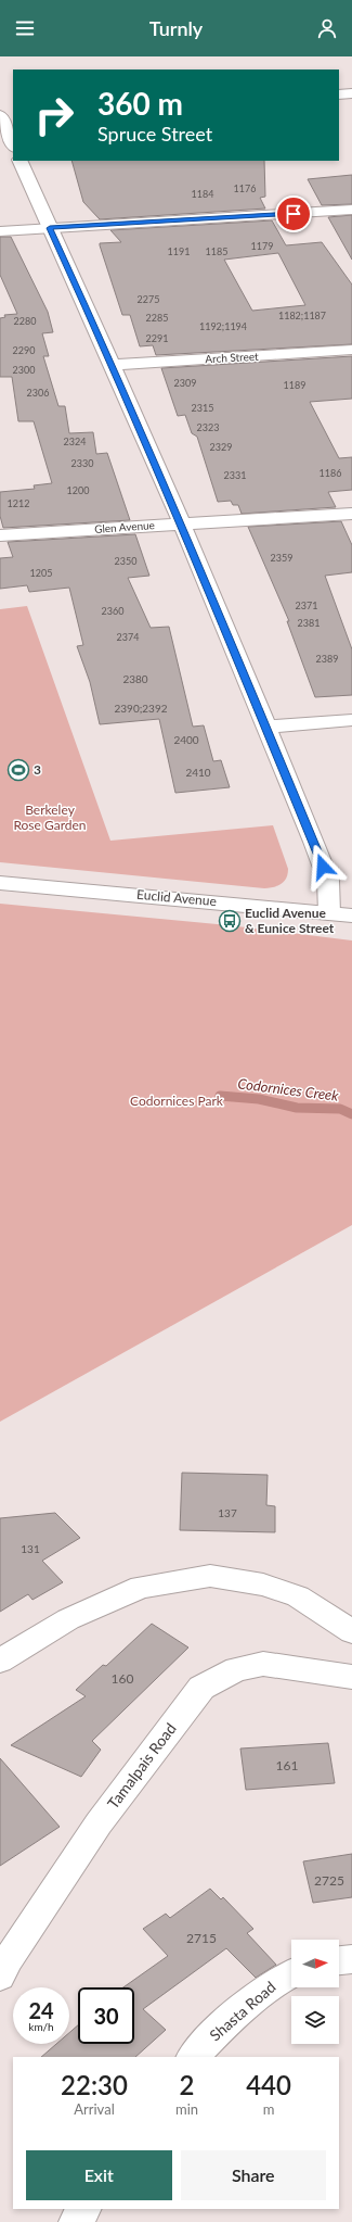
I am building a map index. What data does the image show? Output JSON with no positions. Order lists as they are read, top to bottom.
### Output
{
  "streets": {
    "street": [
      "Arch Street",
      "Glen Avenue",
      "Euclid Avenue",
      "Tamalpais Road",
      "Shasta Road"
    ]
  },
  "water": ["Codornices Creek"],
  "parks": ["Berkeley Rose Garden", "Codornices Park"],
  "places": {
    "sports": ["3"],
    "bus stop": ["Euclid Avenue & Eunice Street"]
  },
  "house_numbers": [
    "1176",
    "1184",
    "1179",
    "1191",
    "1185",
    "2275",
    "1182;1187",
    "2285",
    "2280",
    "1192;1194",
    "2291",
    "2290",
    "2300",
    "2309",
    "1189",
    "2306",
    "2315",
    "2323",
    "2324",
    "2329",
    "2330",
    "1186",
    "2331",
    "1200",
    "1212",
    "2359",
    "2350",
    "1205",
    "2371",
    "2360",
    "2381",
    "2374",
    "2389",
    "2380",
    "2390;2392",
    "2400",
    "2410",
    "137",
    "131",
    "160",
    "161",
    "2725",
    "2715"
  ],
  "north": "right",
  "page": {
    "header": "Turnly",
    "turn": ["360 m", "Spruce Street"],
    "speed": "24 km/h",
    "limit": "30",
    "eta": [
      "22:30",
      "Arrival",
      "2",
      "min",
      "440",
      "m"
    ],
    "buttons": ["Exit", "Share"]
  }
}
